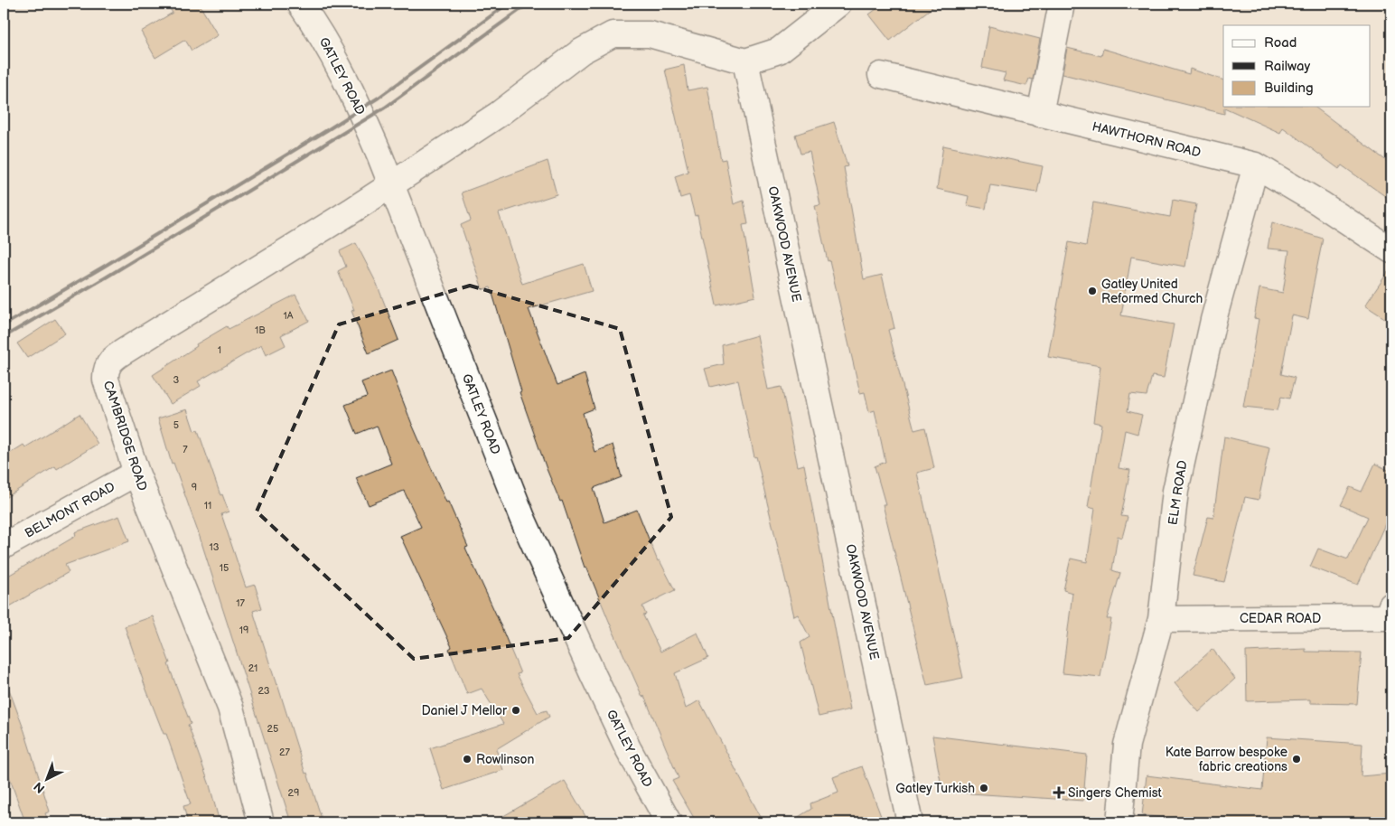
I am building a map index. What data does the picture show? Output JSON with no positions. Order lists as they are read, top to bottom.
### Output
{
  "streets": {
    "street": [
      "GATLEY ROAD",
      "HAWTHORN ROAD",
      "OAKWOOD AVENUE",
      "CAMBRIDGE ROAD",
      "ELM ROAD",
      "BELMONT ROAD",
      "CEDAR ROAD"
    ]
  },
  "crossings": [
    ["GATLEY ROAD", "CAMBRIDGE ROAD"],
    ["HAWTHORN ROAD", "ELM ROAD"],
    ["CAMBRIDGE ROAD", "BELMONT ROAD"],
    ["ELM ROAD", "CEDAR ROAD"]
  ],
  "places": {
    "other": [
      "Gatley United Reformed Church",
      "Daniel J Mellor",
      "Rowlinson",
      "Kate Barrow bespoke fabric creations",
      "Gatley Turkish"
    ],
    "health": ["Singers Chemist"]
  },
  "house_numbers": [
    "1A",
    "1B",
    "1",
    "3",
    "5",
    "7",
    "9",
    "11",
    "13",
    "15",
    "17",
    "19",
    "21",
    "23",
    "25",
    "27",
    "29"
  ],
  "legend": ["Road", "Railway", "Building"],
  "north": "bottom left"
}
